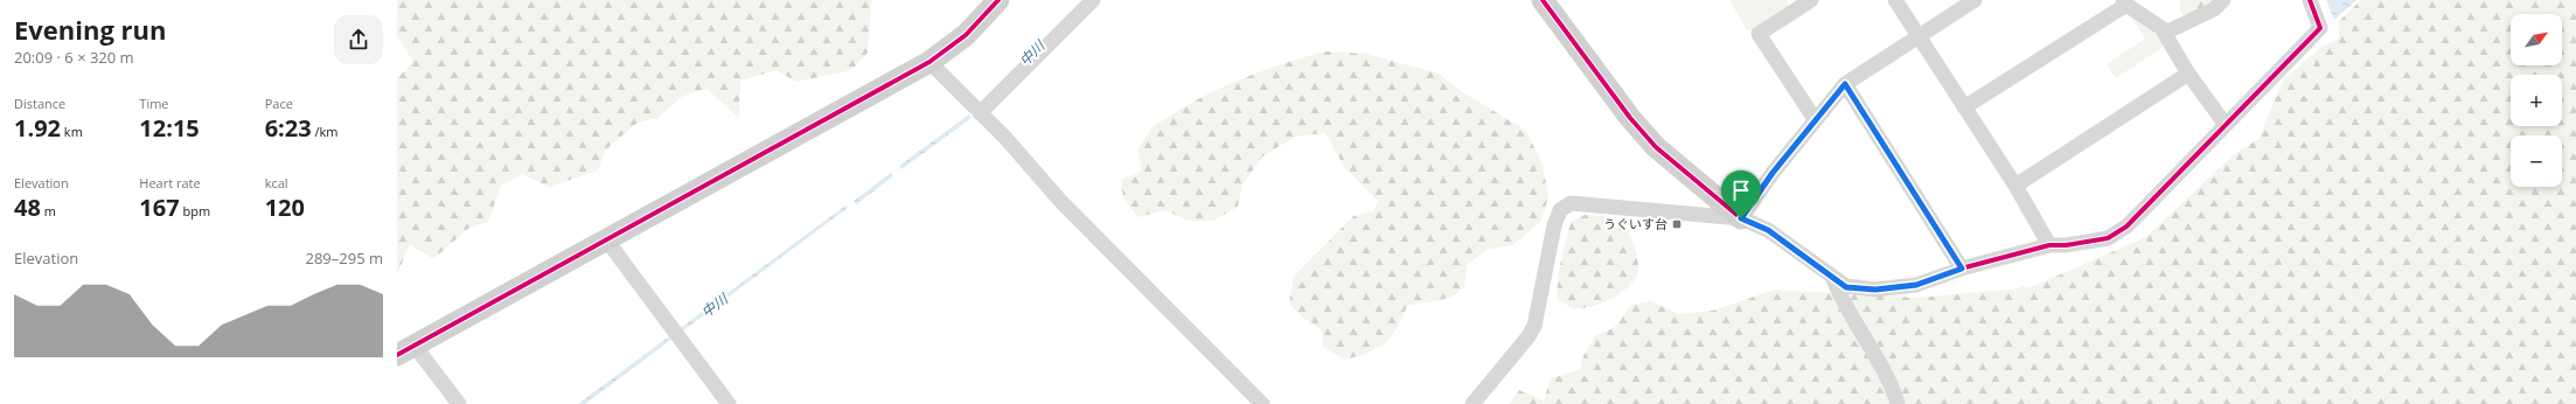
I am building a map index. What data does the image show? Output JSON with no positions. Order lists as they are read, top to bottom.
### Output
{
  "water": ["中川"],
  "places": {
    "transit": ["うぐいす台"]
  },
  "north": "top right",
  "page": {
    "heading": ["Evening run", "20:09 · 6 × 320 m"],
    "map_buttons": ["+", "−"],
    "stats": [
      ["Distance", "1.92 km"],
      ["Time", "12:15"],
      ["Pace", "6:23 /km"],
      ["Elevation", "48 m"],
      ["Heart rate", "167 bpm"],
      ["kcal", "120"]
    ],
    "chart": ["Elevation", "289–295 m"]
  }
}
